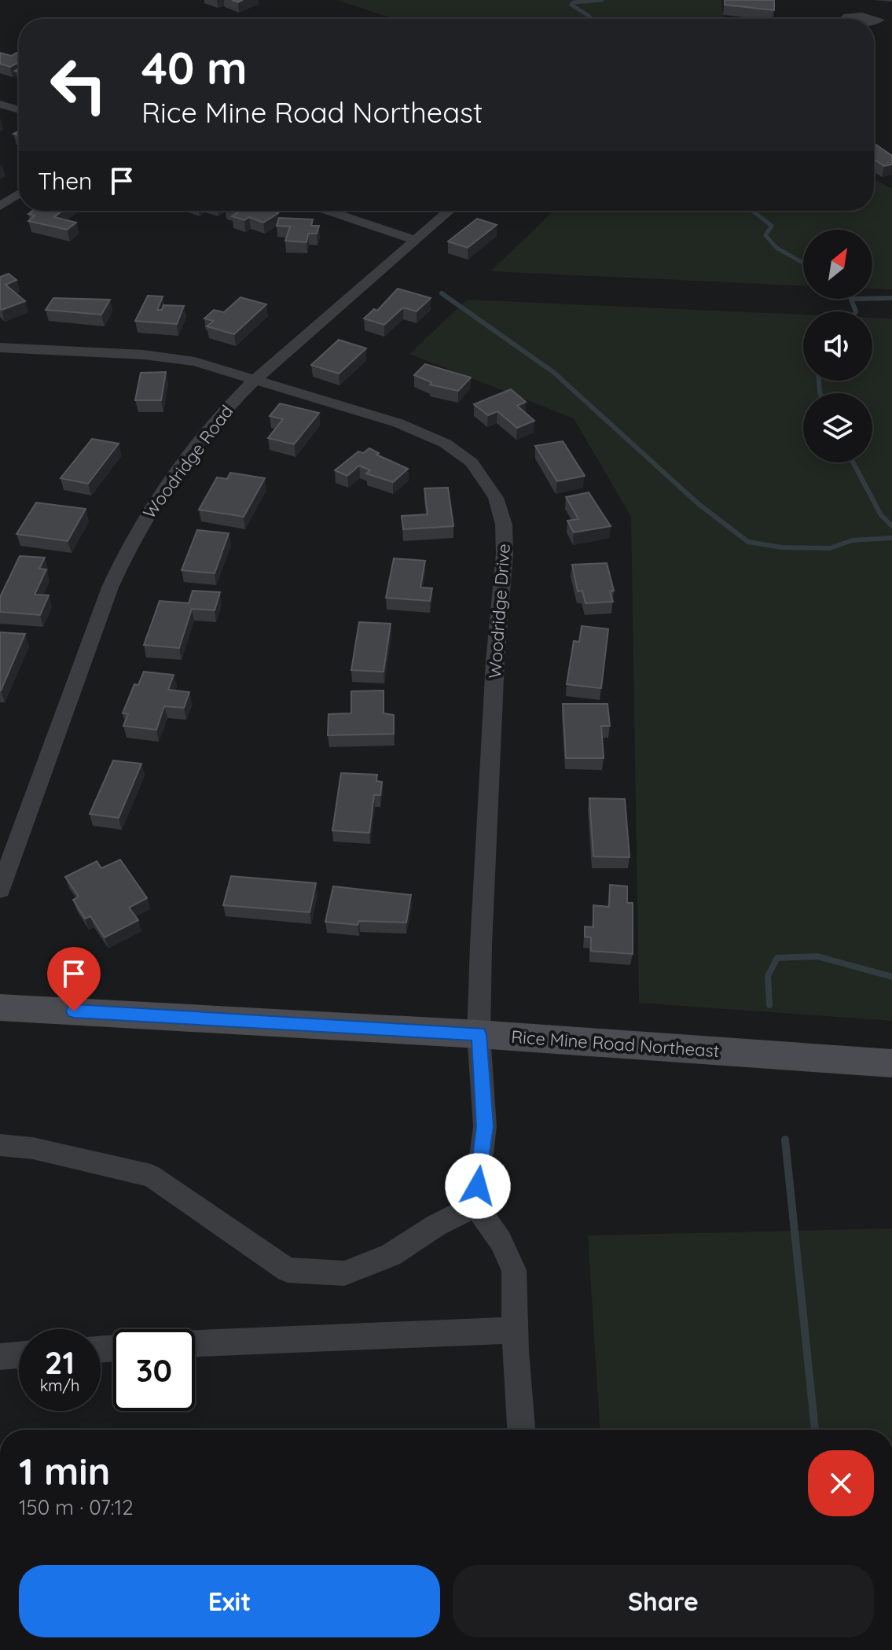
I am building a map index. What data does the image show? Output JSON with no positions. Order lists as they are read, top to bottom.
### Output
{
  "streets": {
    "main road": ["Rice Mine Road Northeast"],
    "street": ["Woodridge Road", "Woodridge Drive"]
  },
  "crossings": [
    ["Woodridge Road", "Woodridge Drive"],
    ["Woodridge Drive", "Rice Mine Road Northeast"]
  ],
  "north": "top right",
  "page": {
    "turn": ["40 m", "Rice Mine Road Northeast"],
    "then": "Then",
    "speed": "21 km/h",
    "limit": "30",
    "heading": ["1 min", "150 m · 07:12"],
    "buttons": ["Exit", "Share"]
  }
}
